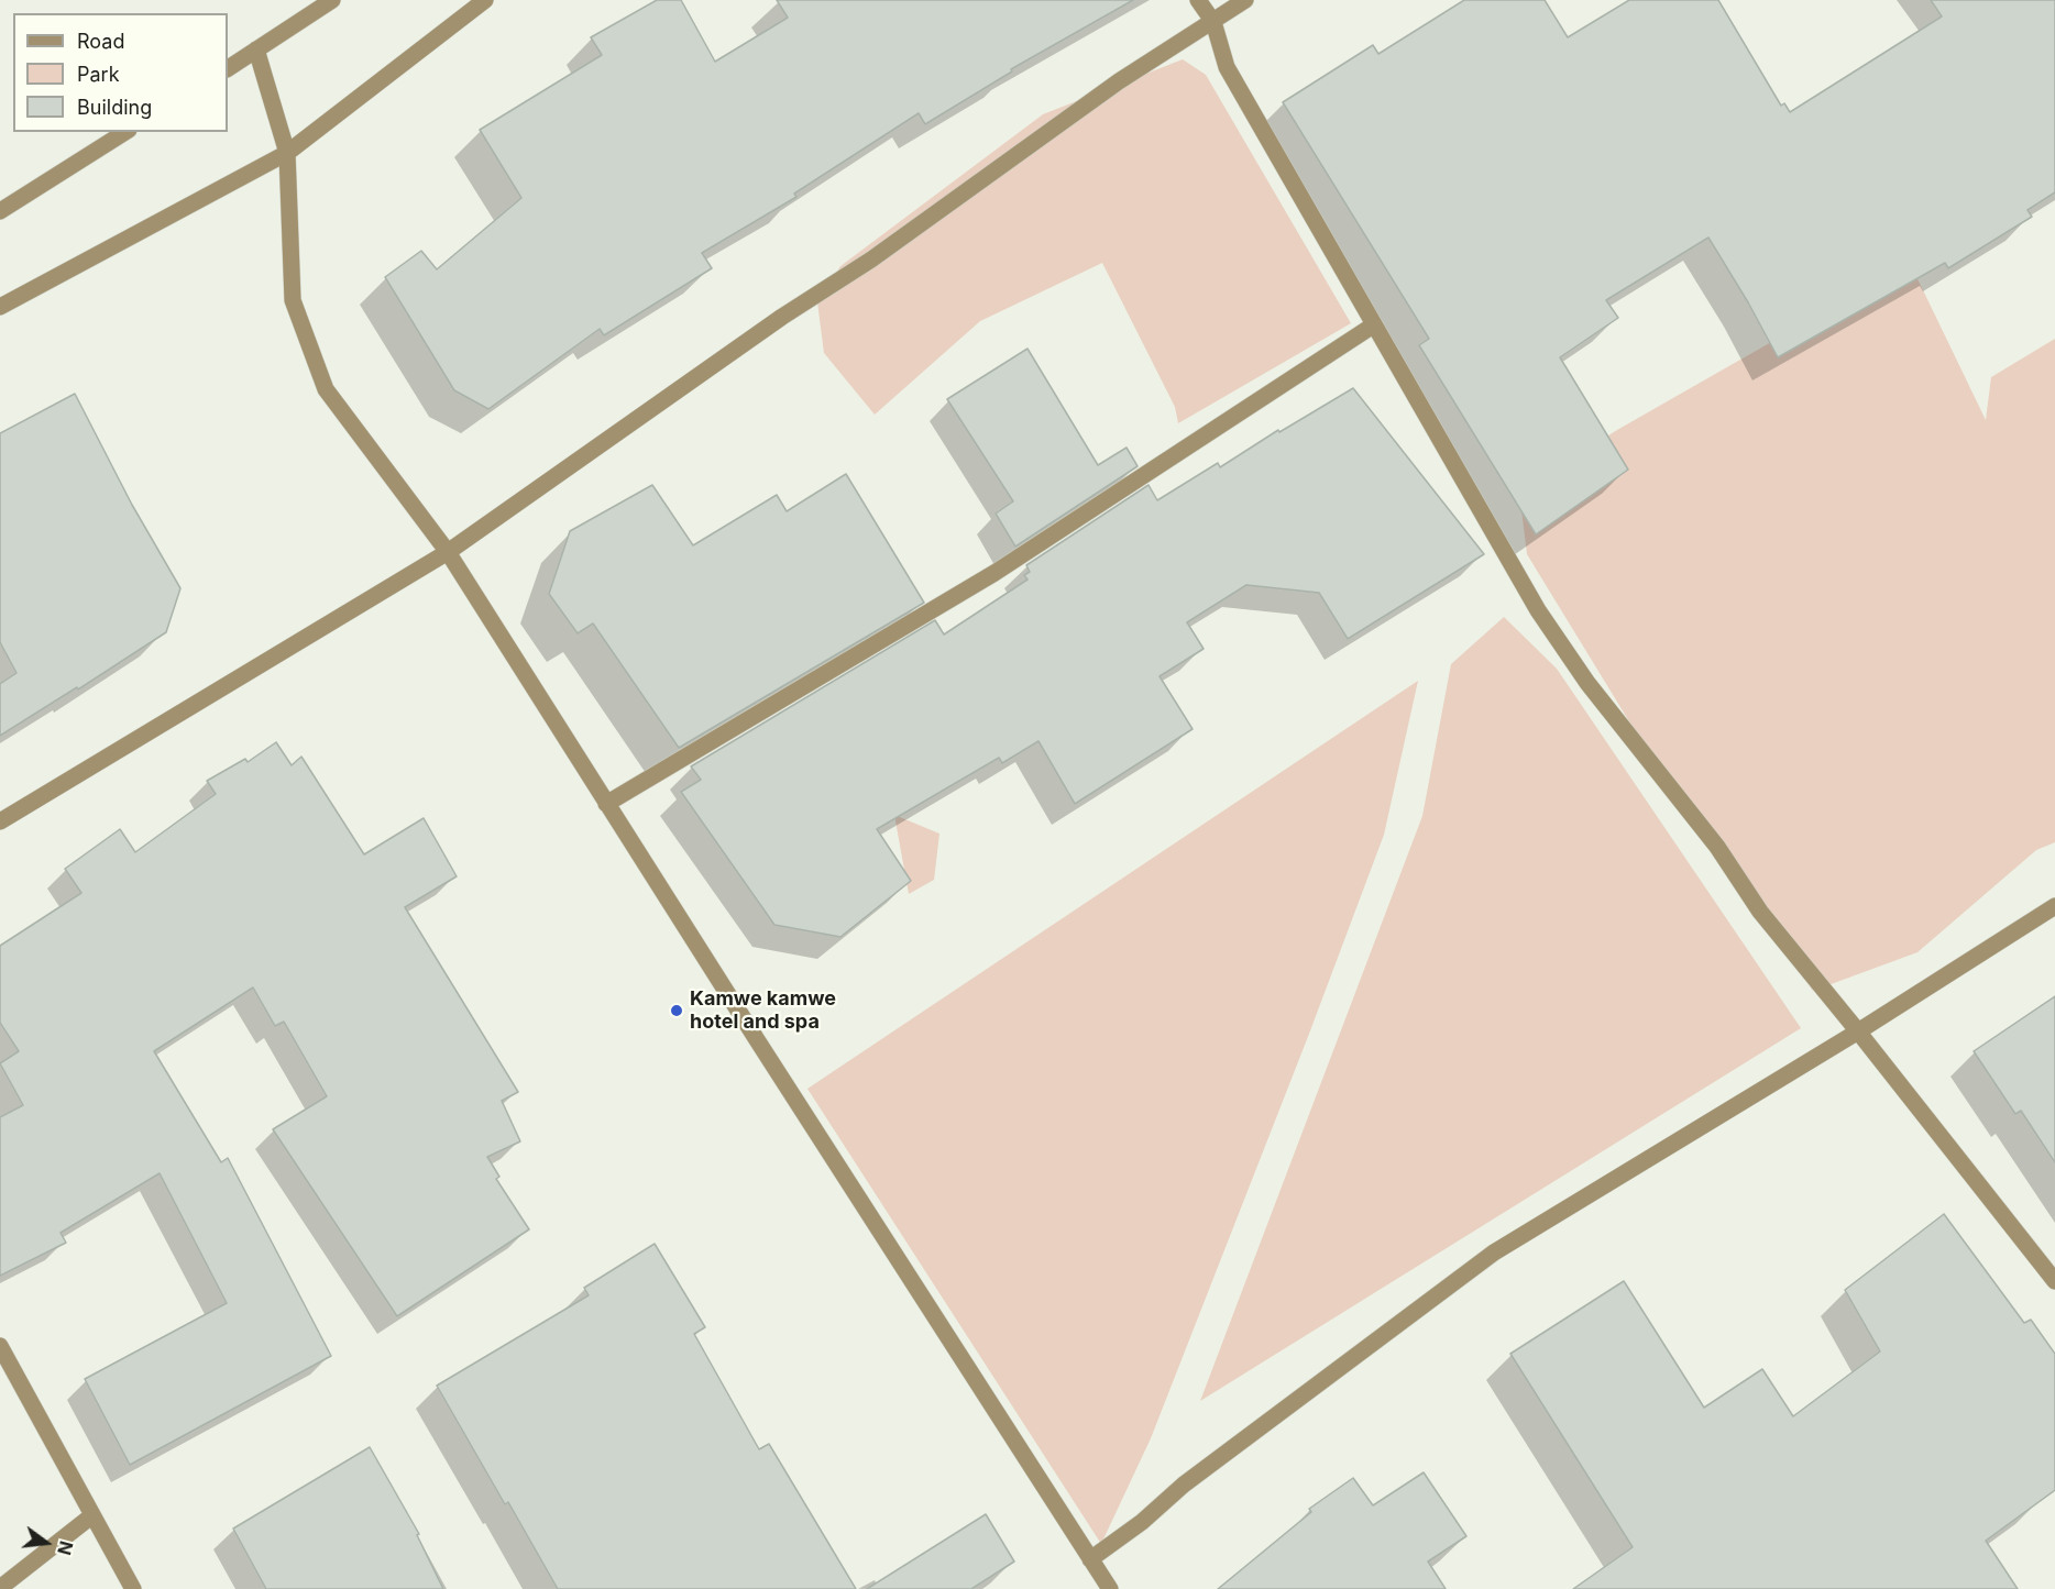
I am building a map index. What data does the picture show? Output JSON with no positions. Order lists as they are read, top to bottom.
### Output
{
  "places": ["Kamwe kamwe hotel and spa"],
  "legend": ["Road", "Park", "Building"],
  "north": "right"
}
